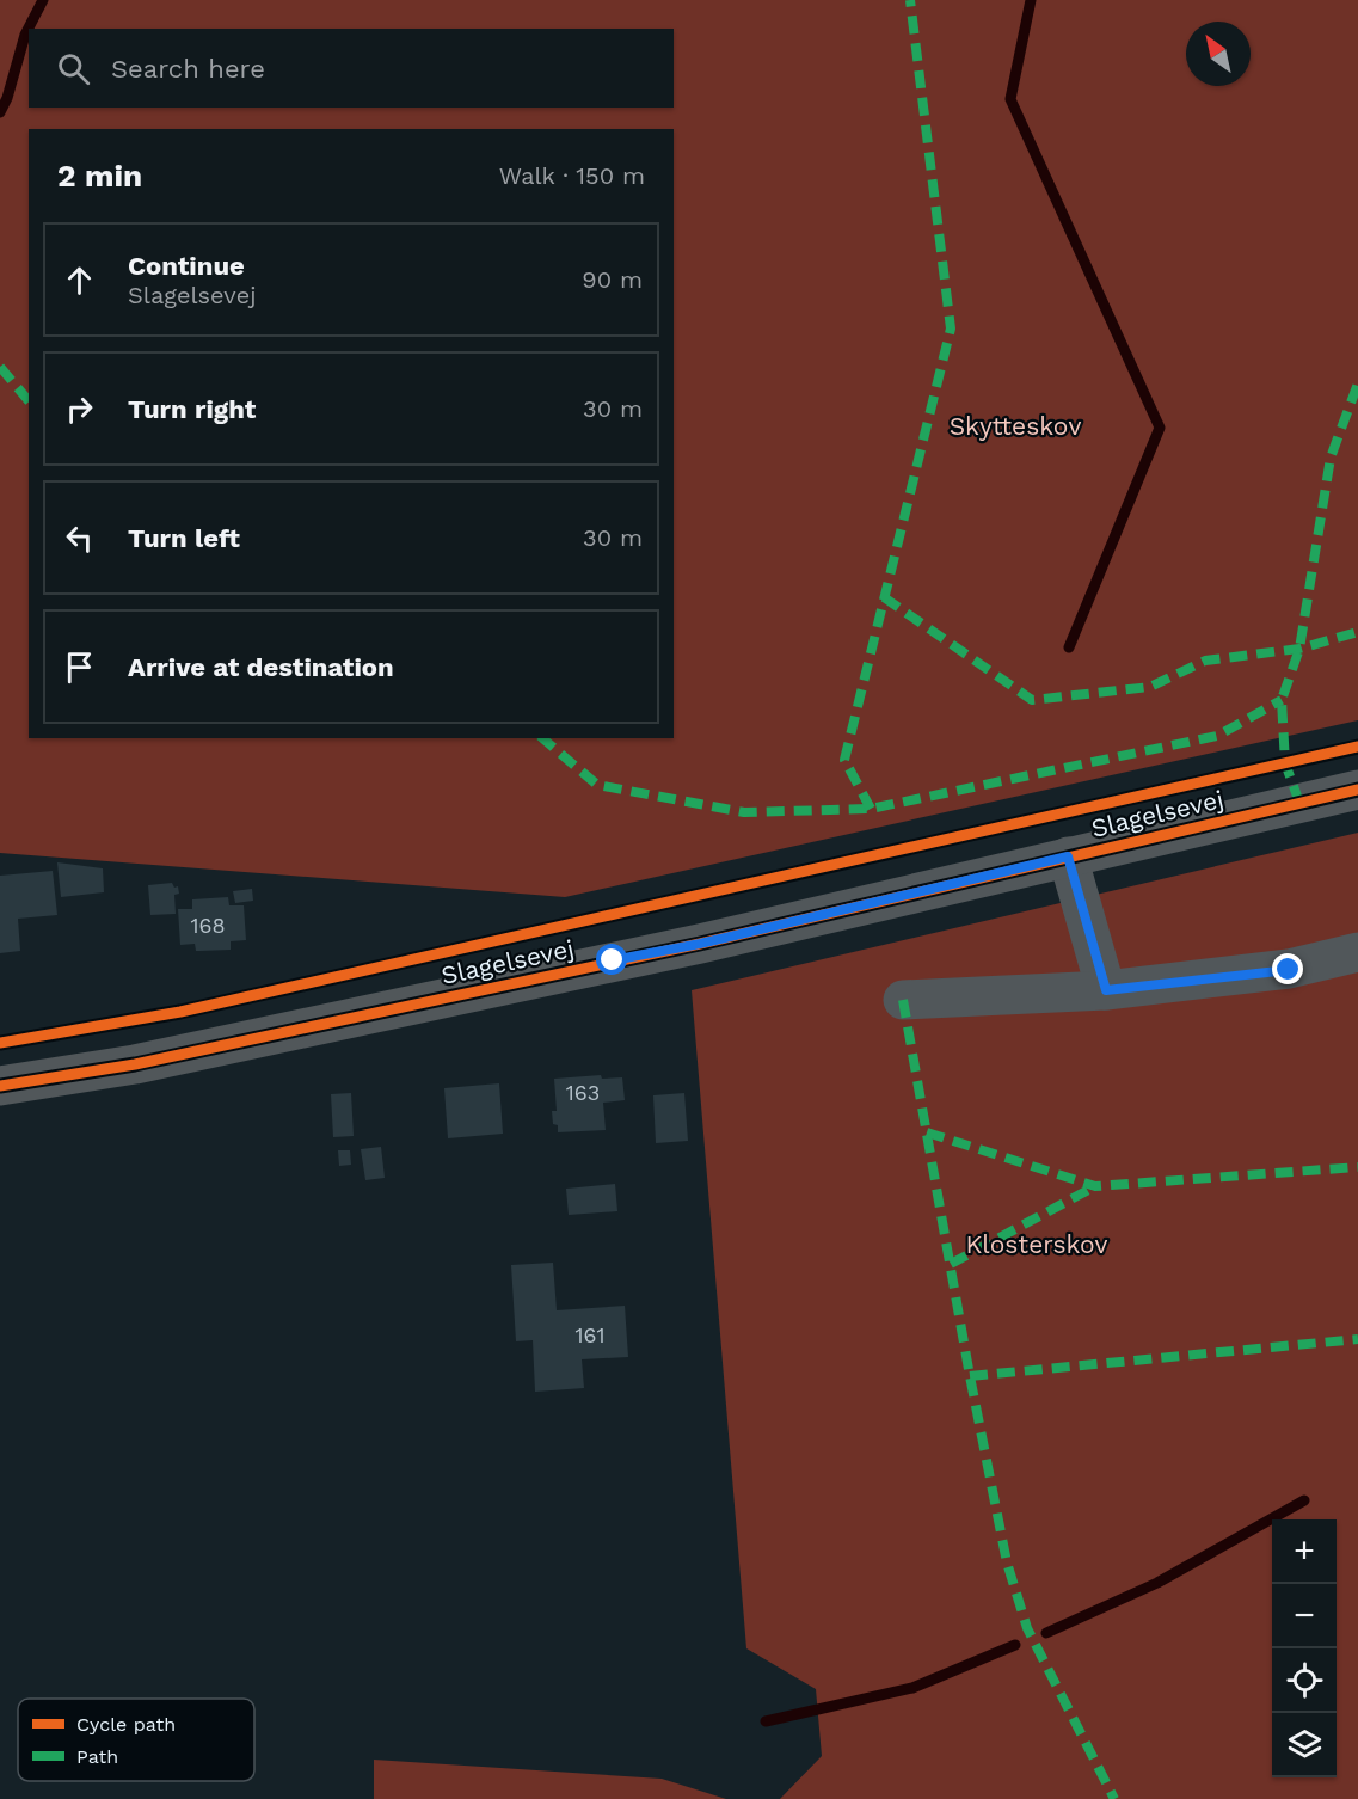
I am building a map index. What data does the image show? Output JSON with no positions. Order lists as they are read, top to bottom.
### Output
{
  "streets": {
    "street": ["Slagelsevej"]
  },
  "parks": ["Skytteskov", "Klosterskov"],
  "house_numbers": ["168", "163", "161"],
  "legend": ["Cycle path", "Path"],
  "north": "top left",
  "page": {
    "search": "Search here",
    "heading": ["2 min", "Walk · 150 m"],
    "list": [
      ["Continue", "Slagelsevej", "90 m"],
      ["Turn right", "30 m"],
      ["Turn left", "30 m"],
      "Arrive at destination"
    ],
    "map_buttons": ["+", "−"]
  }
}
